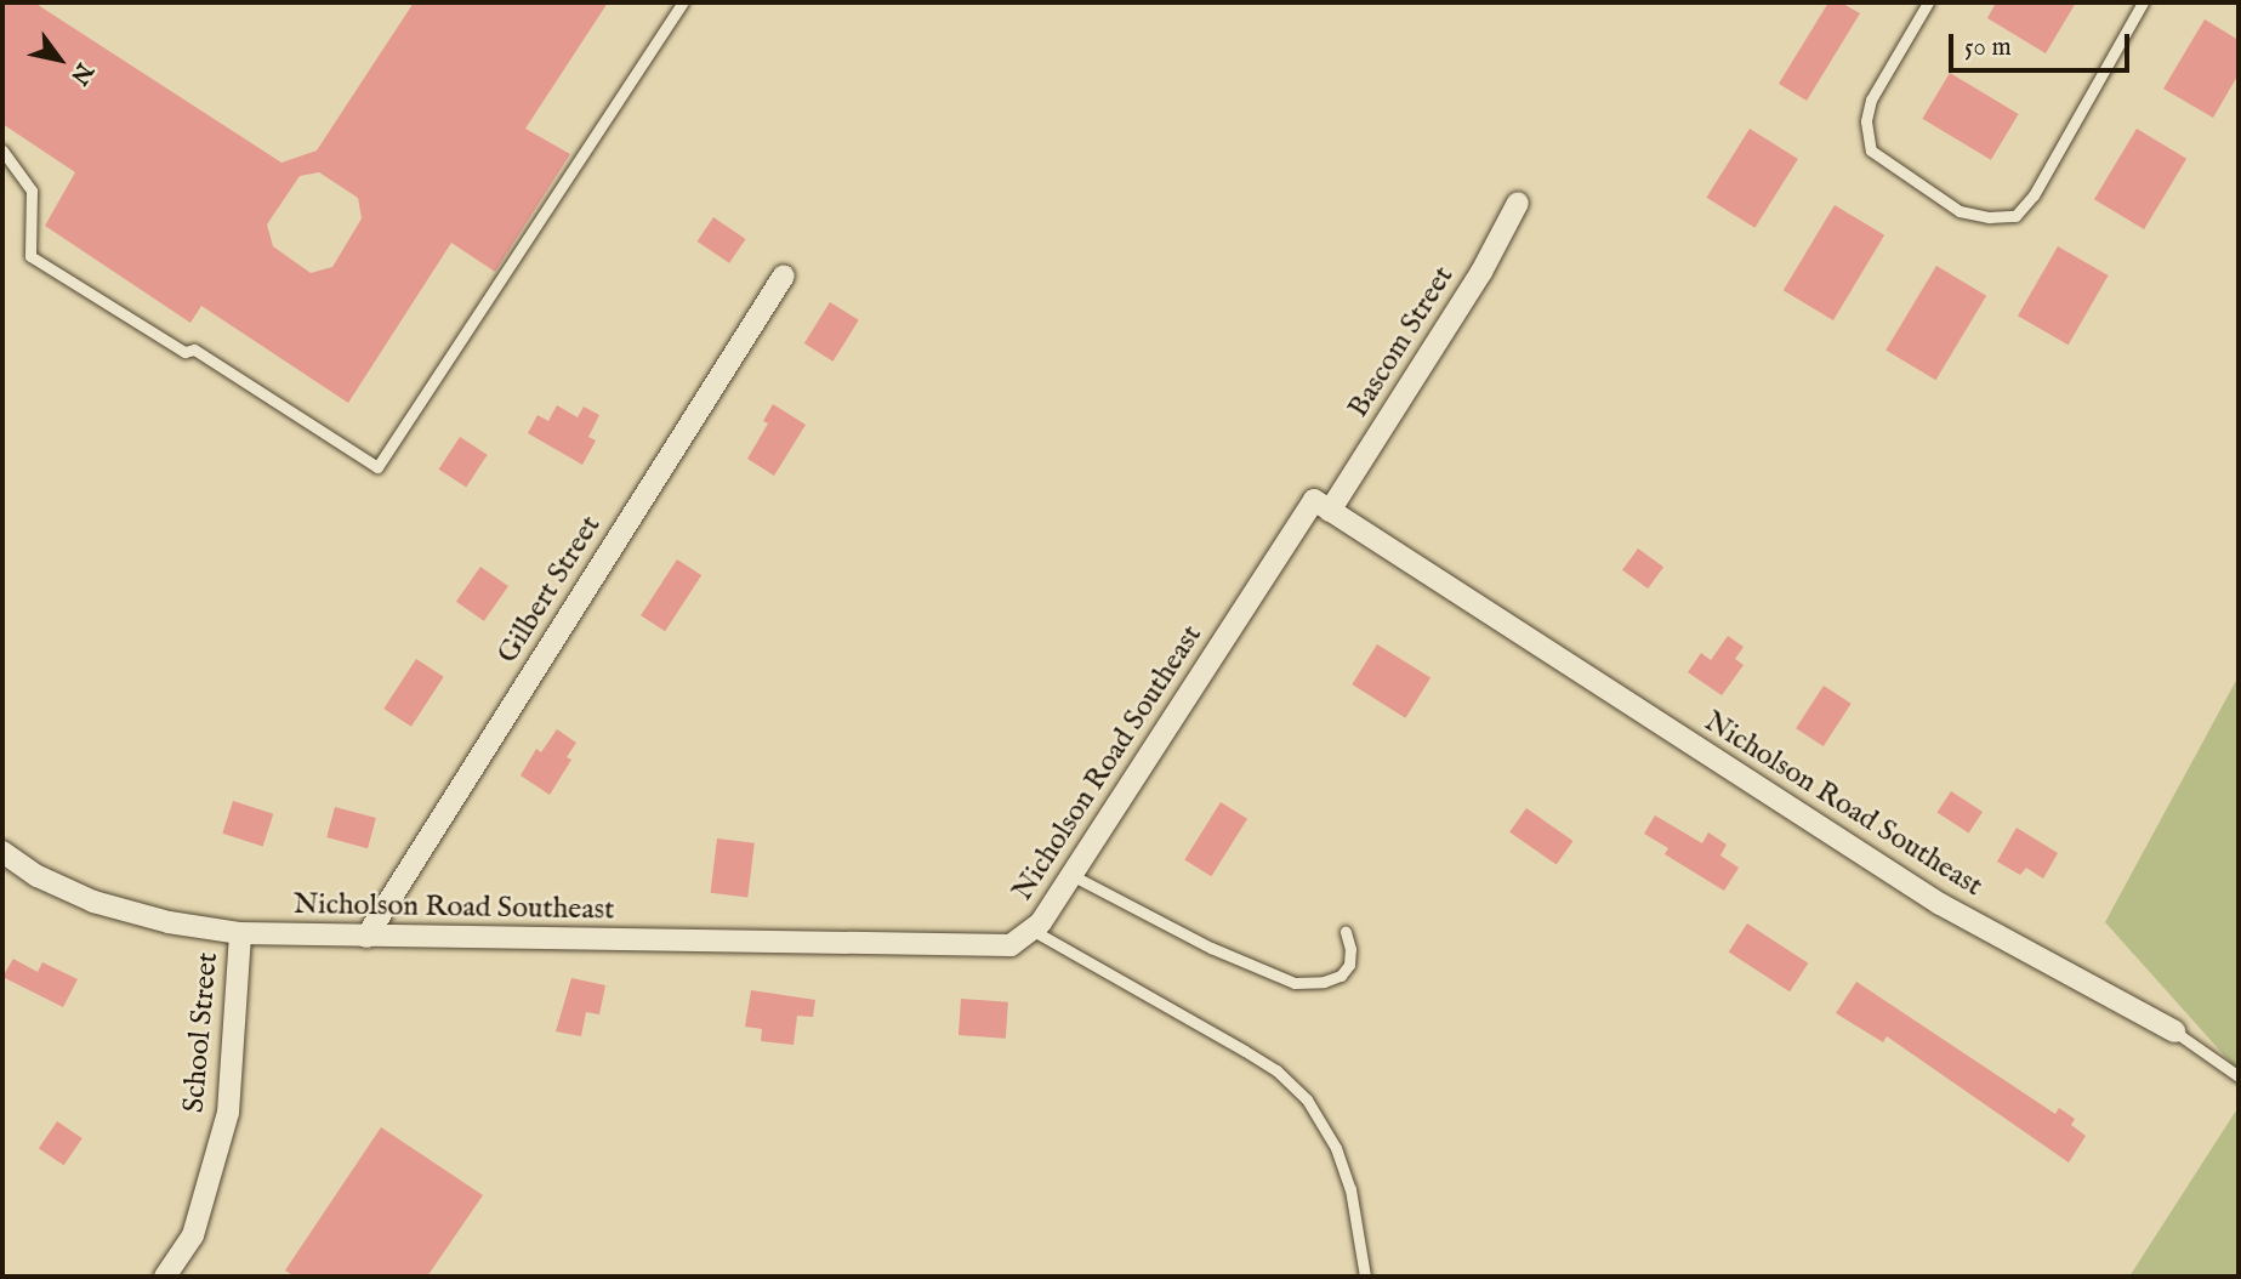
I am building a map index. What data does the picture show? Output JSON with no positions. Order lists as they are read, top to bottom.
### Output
{
  "streets": {
    "street": [
      "Bascom Street",
      "Gilbert Street",
      "Nicholson Road Southeast",
      "School Street"
    ]
  },
  "crossings": [
    ["Bascom Street", "Nicholson Road Southeast"],
    ["Gilbert Street", "Nicholson Road Southeast"],
    ["Nicholson Road Southeast", "School Street"]
  ],
  "scale_bar": "50 m",
  "north": "bottom right"
}
